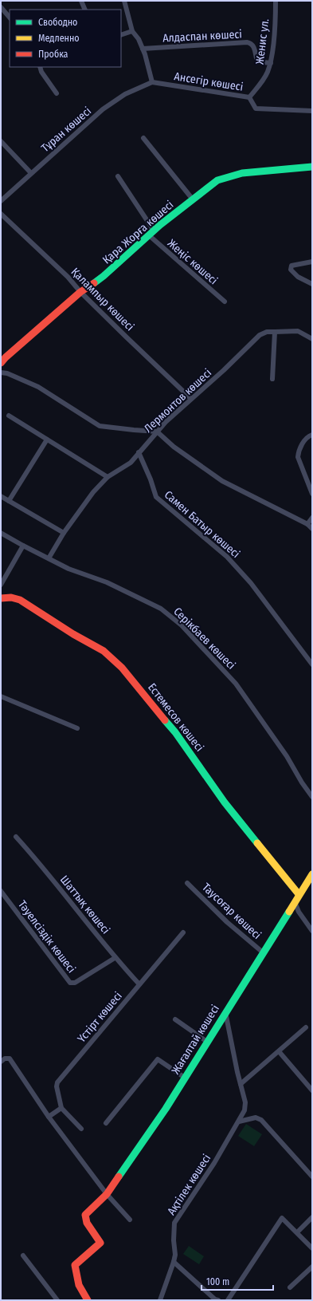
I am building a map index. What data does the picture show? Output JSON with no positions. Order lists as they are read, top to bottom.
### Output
{
  "streets": {
    "street": [
      "Алдаспан көшесі",
      "Женис ул.",
      "Ансегір көшесі",
      "Тұран көшесі",
      "Қара Жорға көшесі",
      "Жеңіс көшесі",
      "Қалампыр көшесі",
      "Лермонтов көшесі",
      "Самен Батыр көшесі",
      "Серікбаев көшесі",
      "Естемесов көшесі",
      "Шаттық көшесі",
      "Тауcоғар көшесі",
      "Тәуелсіздік көшесі",
      "Үстірт көшесі",
      "Жағалтай көшесі",
      "Ақтілек көшесі"
    ]
  },
  "crossings": [
    ["Алдаспан көшесі", "Женис ул."],
    ["Женис ул.", "Ансегір көшесі"],
    ["Ансегір көшесі", "Тұран көшесі"],
    ["Қара Жорға көшесі", "Жеңіс көшесі"],
    ["Қара Жорға көшесі", "Қалампыр көшесі"],
    ["Қалампыр көшесі", "Лермонтов көшесі"],
    ["Лермонтов көшесі", "Самен Батыр көшесі"],
    ["Лермонтов көшесі", "Серікбаев көшесі"],
    ["Естемесов көшесі", "Жағалтай көшесі"],
    ["Шаттық көшесі", "Тәуелсіздік көшесі"],
    ["Шаттық көшесі", "Үстірт көшесі"],
    ["Тауcоғар көшесі", "Жағалтай көшесі"],
    ["Жағалтай көшесі", "Ақтілек көшесі"]
  ],
  "legend": ["Свободно", "Медленно", "Пробка"],
  "scale_bar": "100 m"
}
